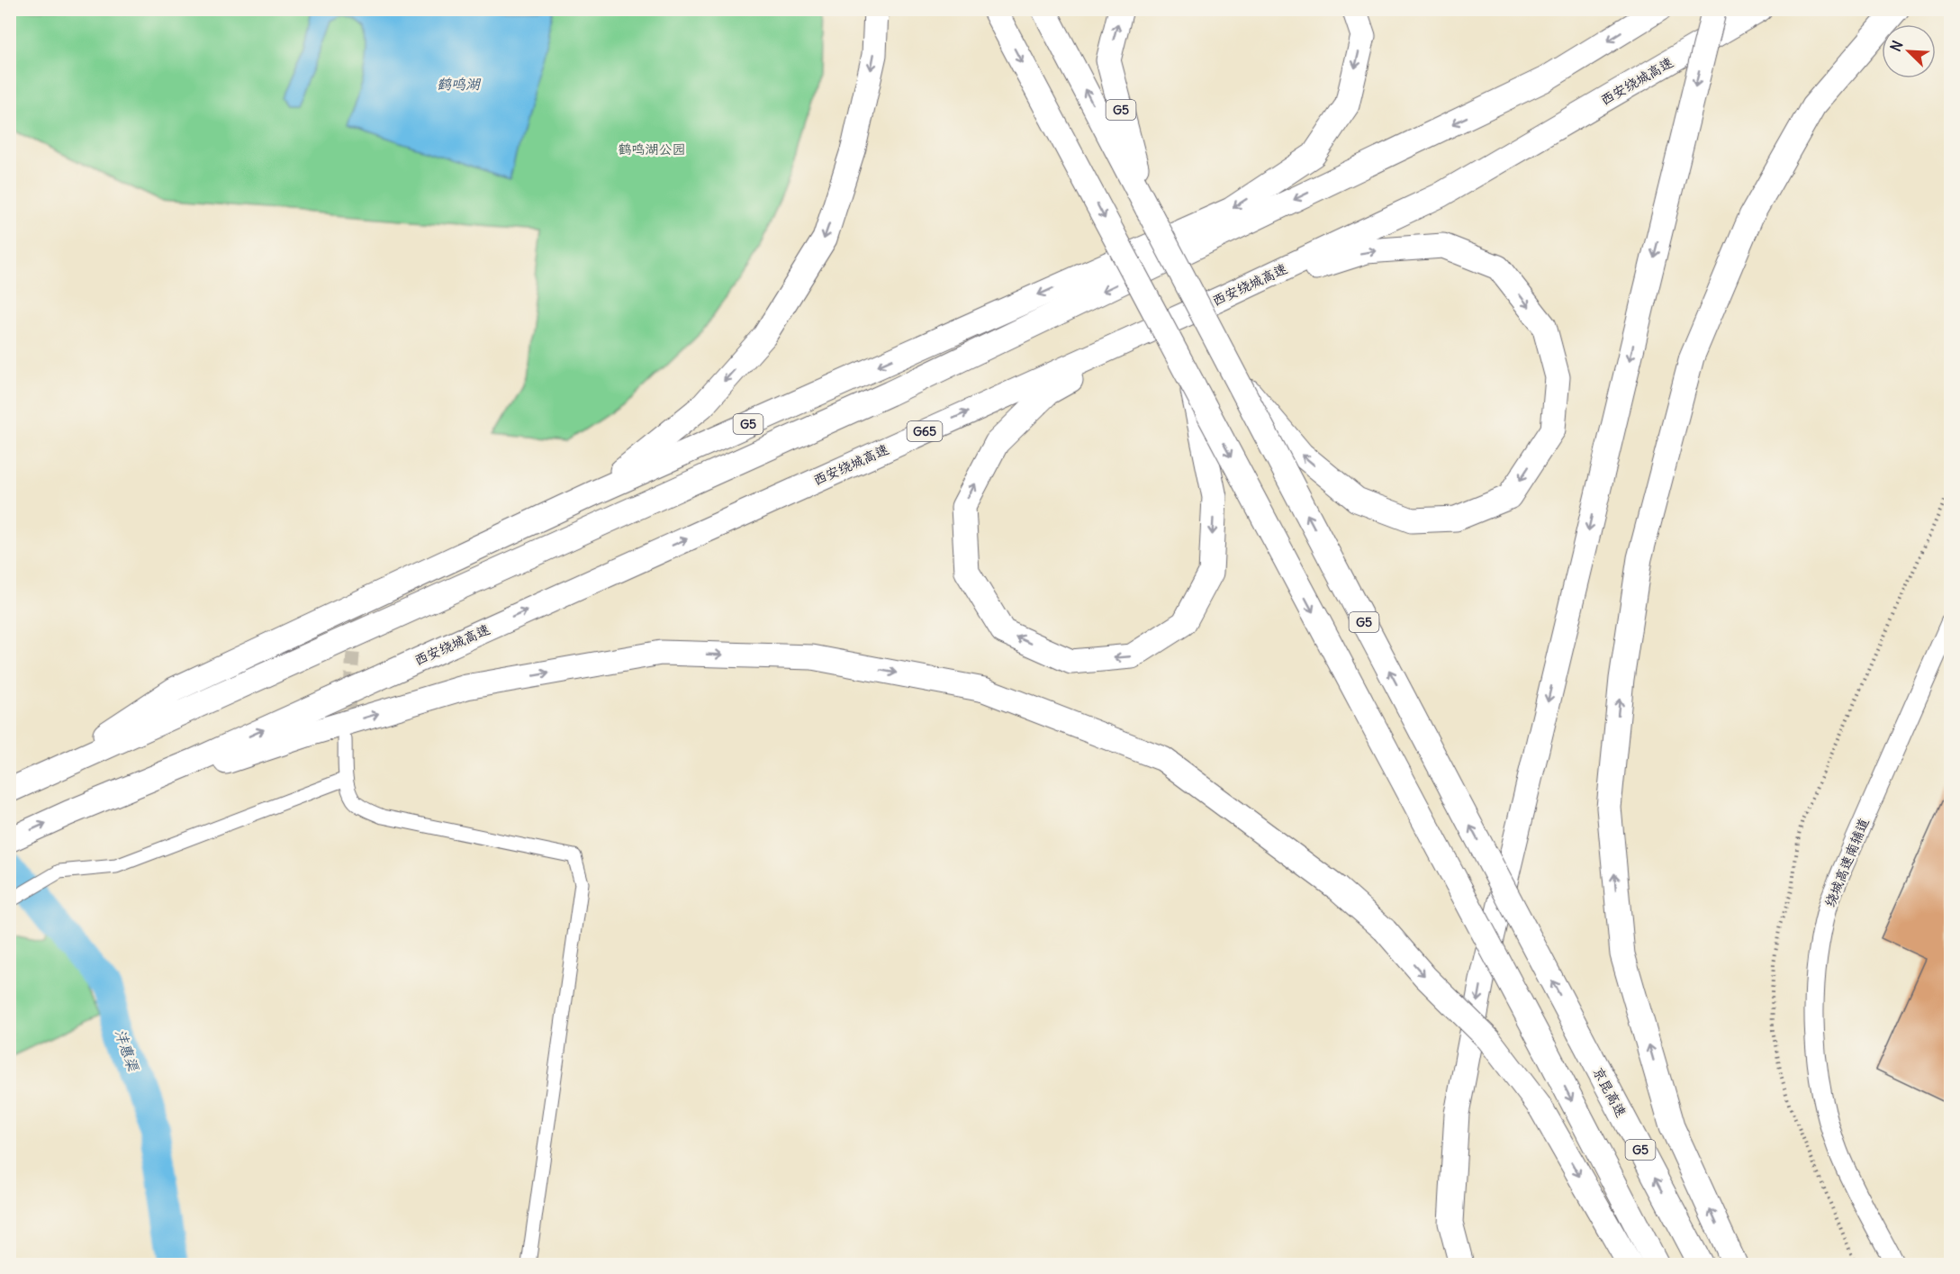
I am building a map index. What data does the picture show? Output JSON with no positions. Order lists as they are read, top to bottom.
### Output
{
  "streets": {
    "highway": [
      "西安绕城高速",
      "G5",
      "G65",
      "京昆高速"
    ],
    "street": ["绕城高速南辅道"]
  },
  "crossings": [
    ["G5", "京昆高速"]
  ],
  "water": ["鹤鸣湖", "沣惠渠"],
  "parks": ["鹤鸣湖公园"],
  "north": "top left"
}
